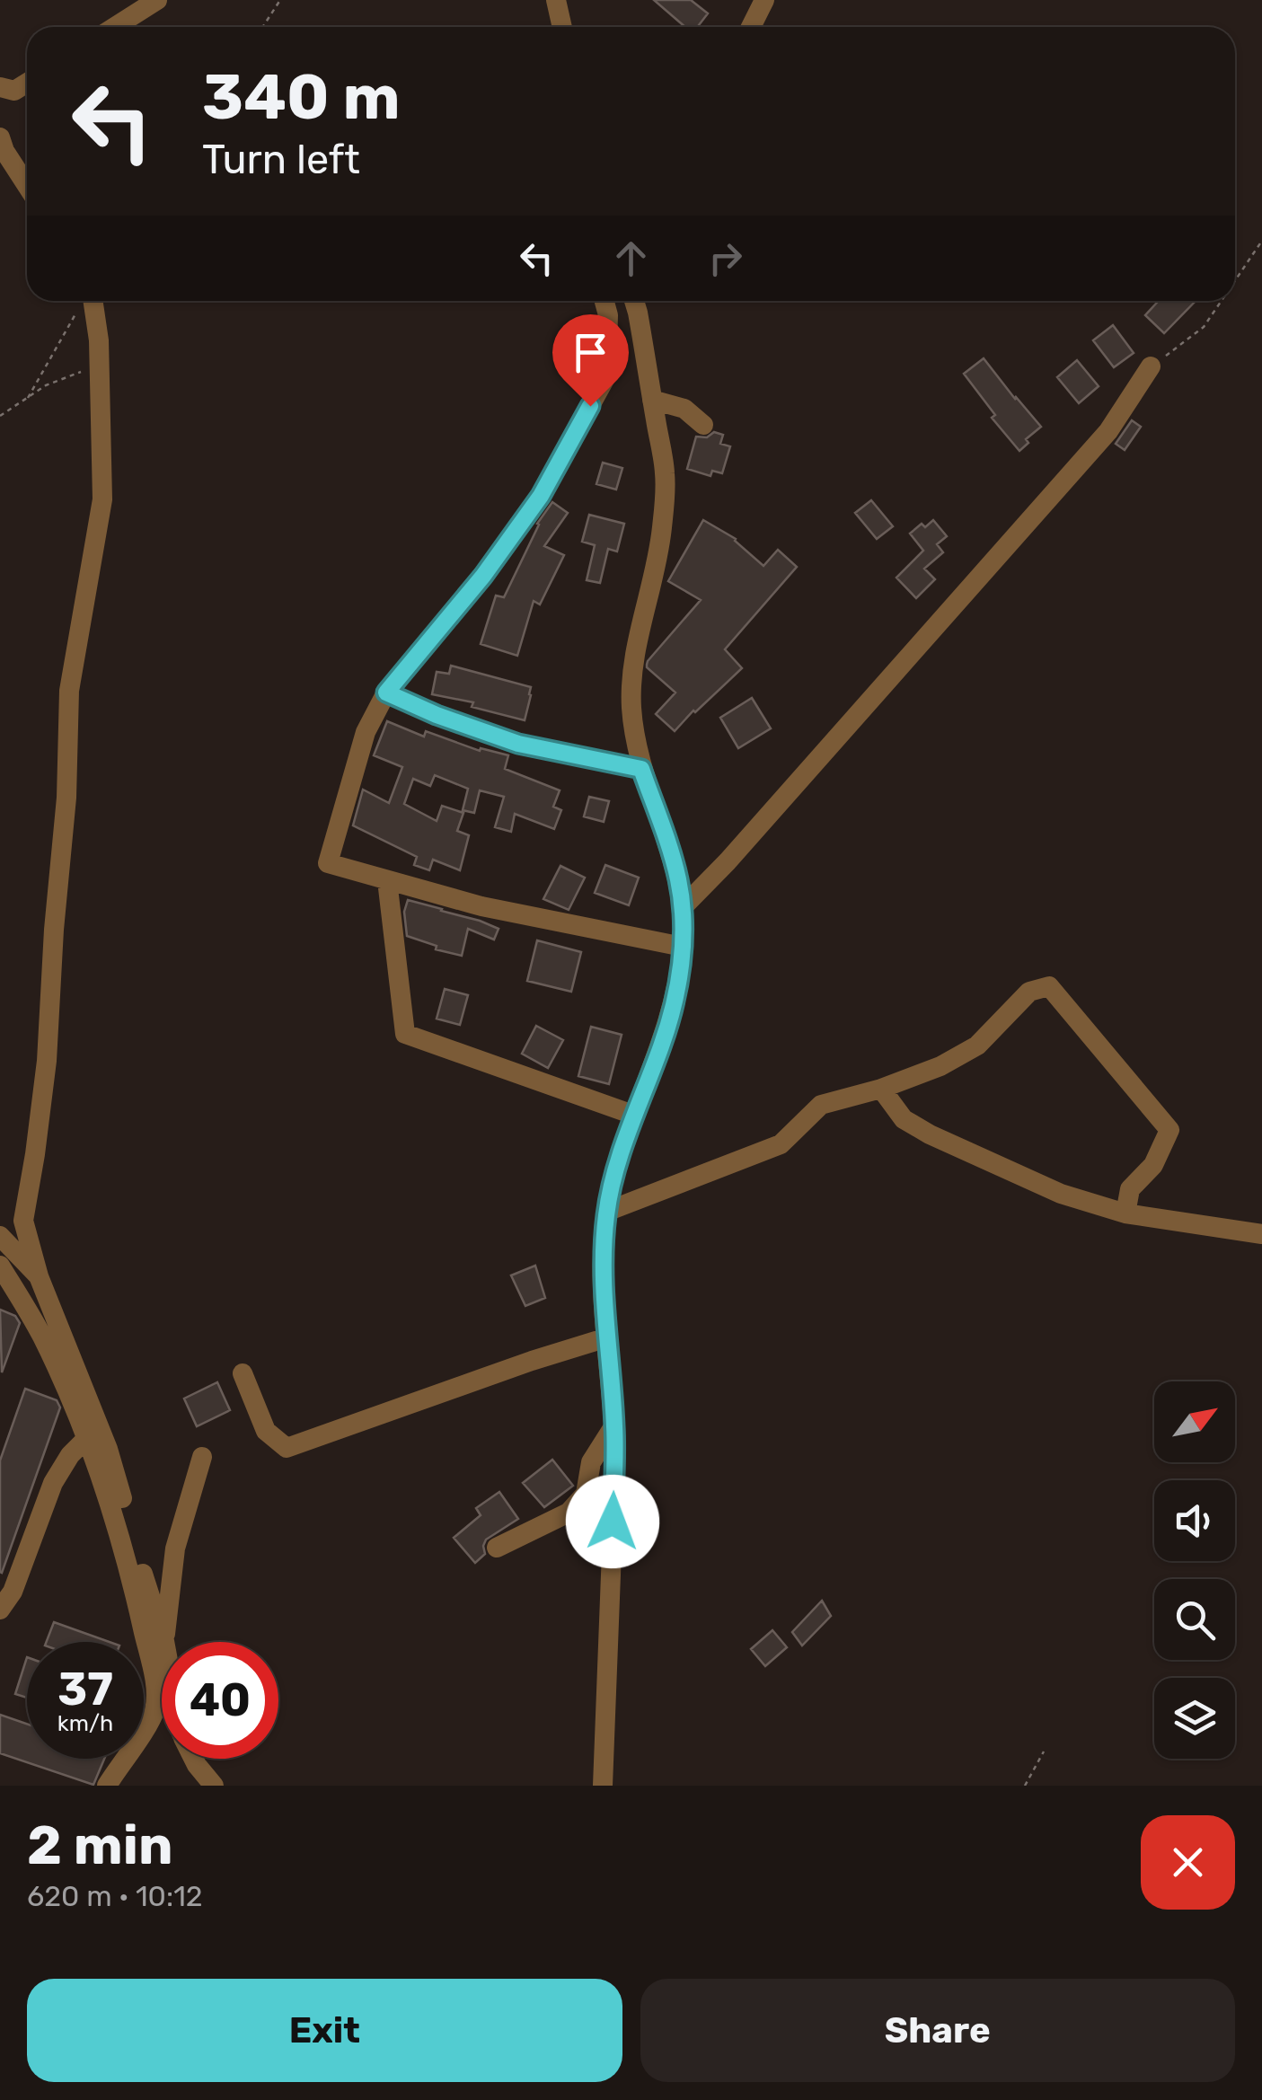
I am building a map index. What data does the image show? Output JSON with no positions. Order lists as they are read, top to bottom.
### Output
{
  "north": "top right",
  "page": {
    "turn": ["340 m", "Turn left"],
    "speed": "37 km/h",
    "limit": "40",
    "heading": ["2 min", "620 m · 10:12"],
    "buttons": ["Exit", "Share"]
  }
}
